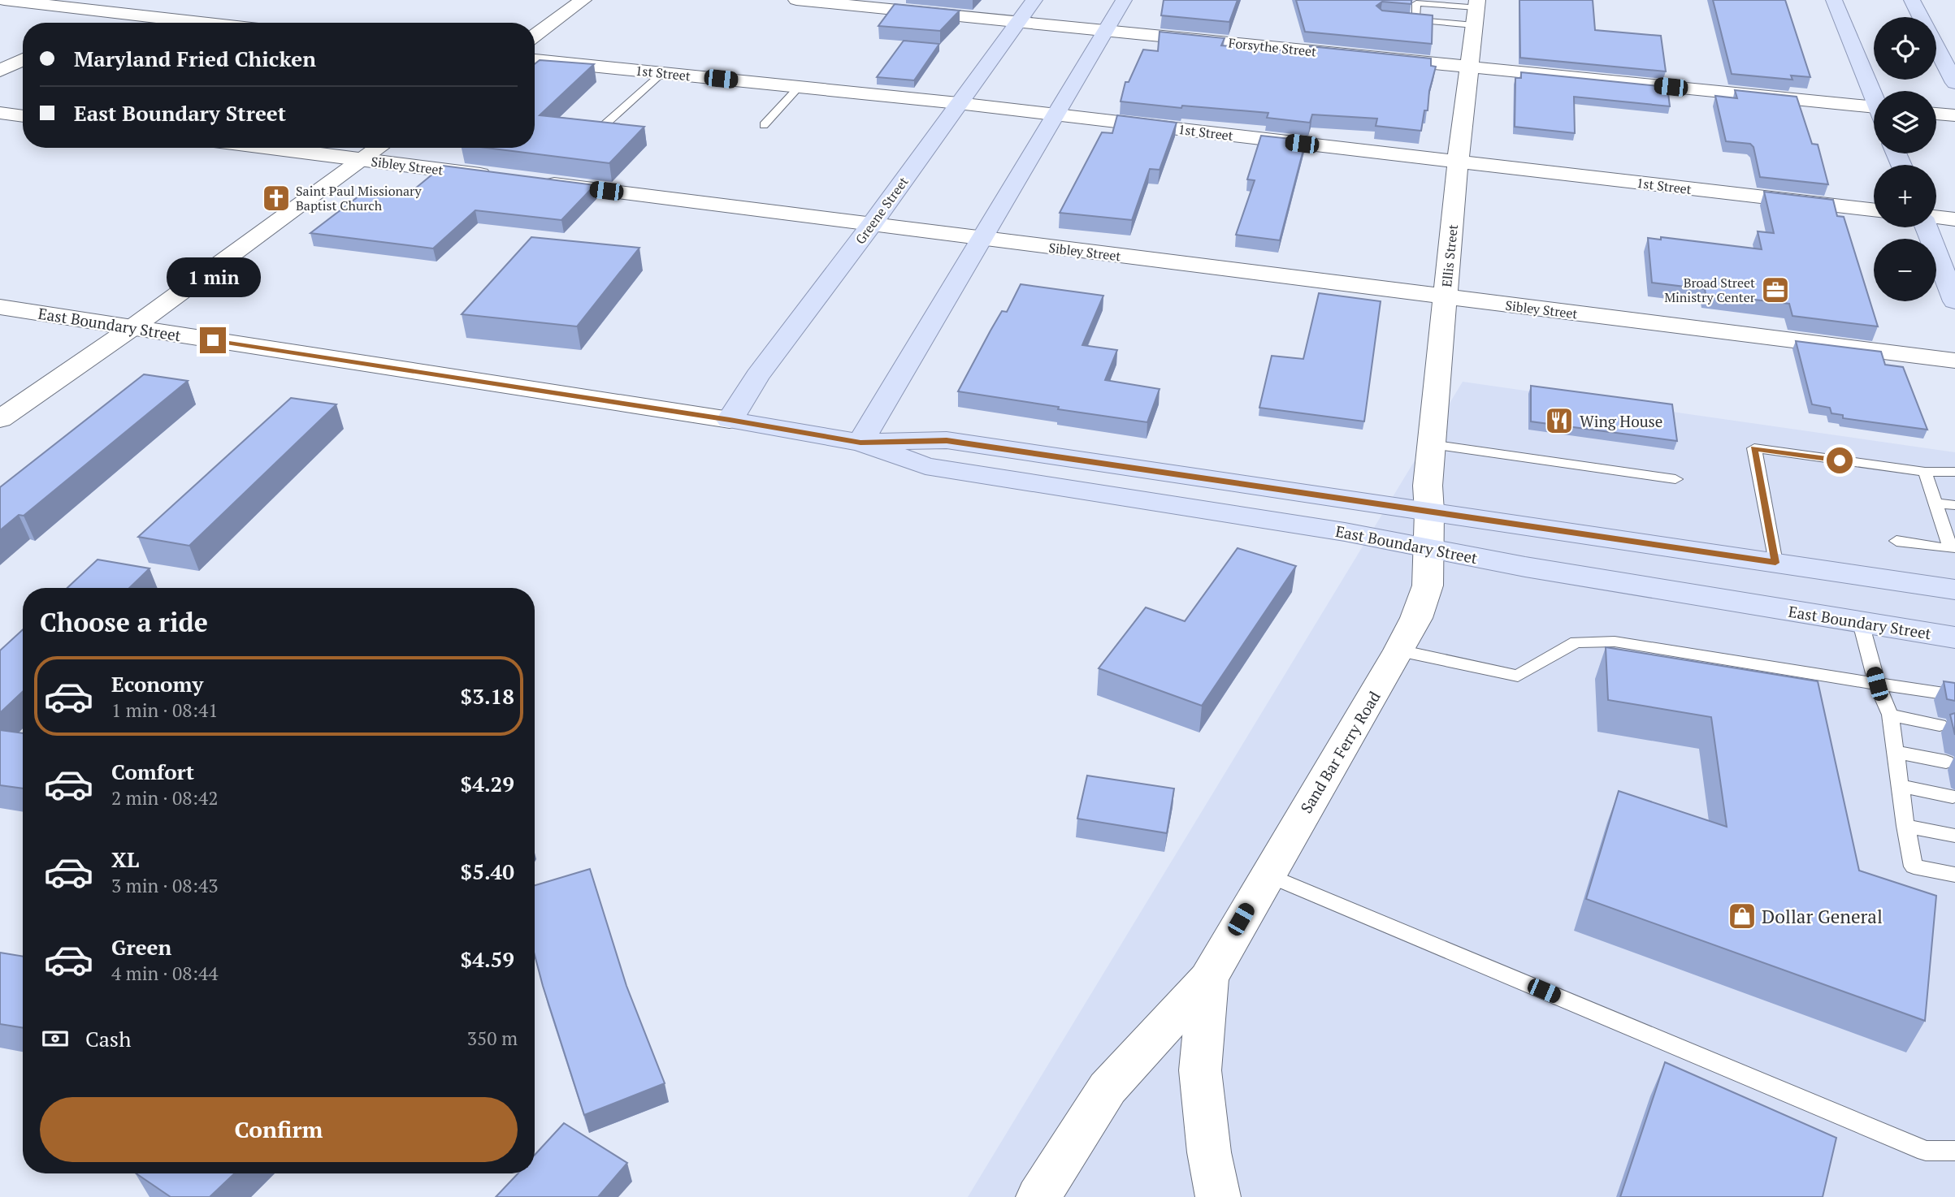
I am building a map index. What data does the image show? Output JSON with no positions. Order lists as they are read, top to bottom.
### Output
{
  "streets": {
    "main road": ["Greene Street", "East Boundary Street"],
    "street": [
      "Forsythe Street",
      "1st Street",
      "Sibley Street",
      "Ellis Street",
      "Sand Bar Ferry Road"
    ]
  },
  "crossings": [
    ["Forsythe Street", "Greene Street"],
    ["Forsythe Street", "Ellis Street"],
    ["1st Street", "Greene Street"],
    ["1st Street", "Ellis Street"],
    ["Sibley Street", "Greene Street"],
    ["Sibley Street", "Ellis Street"],
    ["Greene Street", "East Boundary Street"],
    ["Ellis Street", "East Boundary Street"],
    ["Ellis Street", "Sand Bar Ferry Road"],
    ["East Boundary Street", "Sand Bar Ferry Road"]
  ],
  "places": {
    "church": ["Saint Paul Missionary Baptist Church"],
    "office": ["Broad Street Ministry Center"],
    "restaurant": ["Wing House"],
    "shop": ["Dollar General"]
  },
  "page": {
    "map_buttons": ["+", "−"],
    "banner": ["Maryland Fried Chicken", "East Boundary Street"],
    "bubble": "1 min",
    "heading": "Choose a ride",
    "list": [
      {
        "name": "Economy",
        "note": "1 min · 08:41",
        "value": "$3.18"
      },
      {
        "name": "Comfort",
        "note": "2 min · 08:42",
        "value": "$4.29"
      },
      {
        "name": "XL",
        "note": "3 min · 08:43",
        "value": "$5.40"
      },
      {
        "name": "Green",
        "note": "4 min · 08:44",
        "value": "$4.59"
      }
    ],
    "pay": ["Cash", "350 m"],
    "buttons": "Confirm"
  }
}
